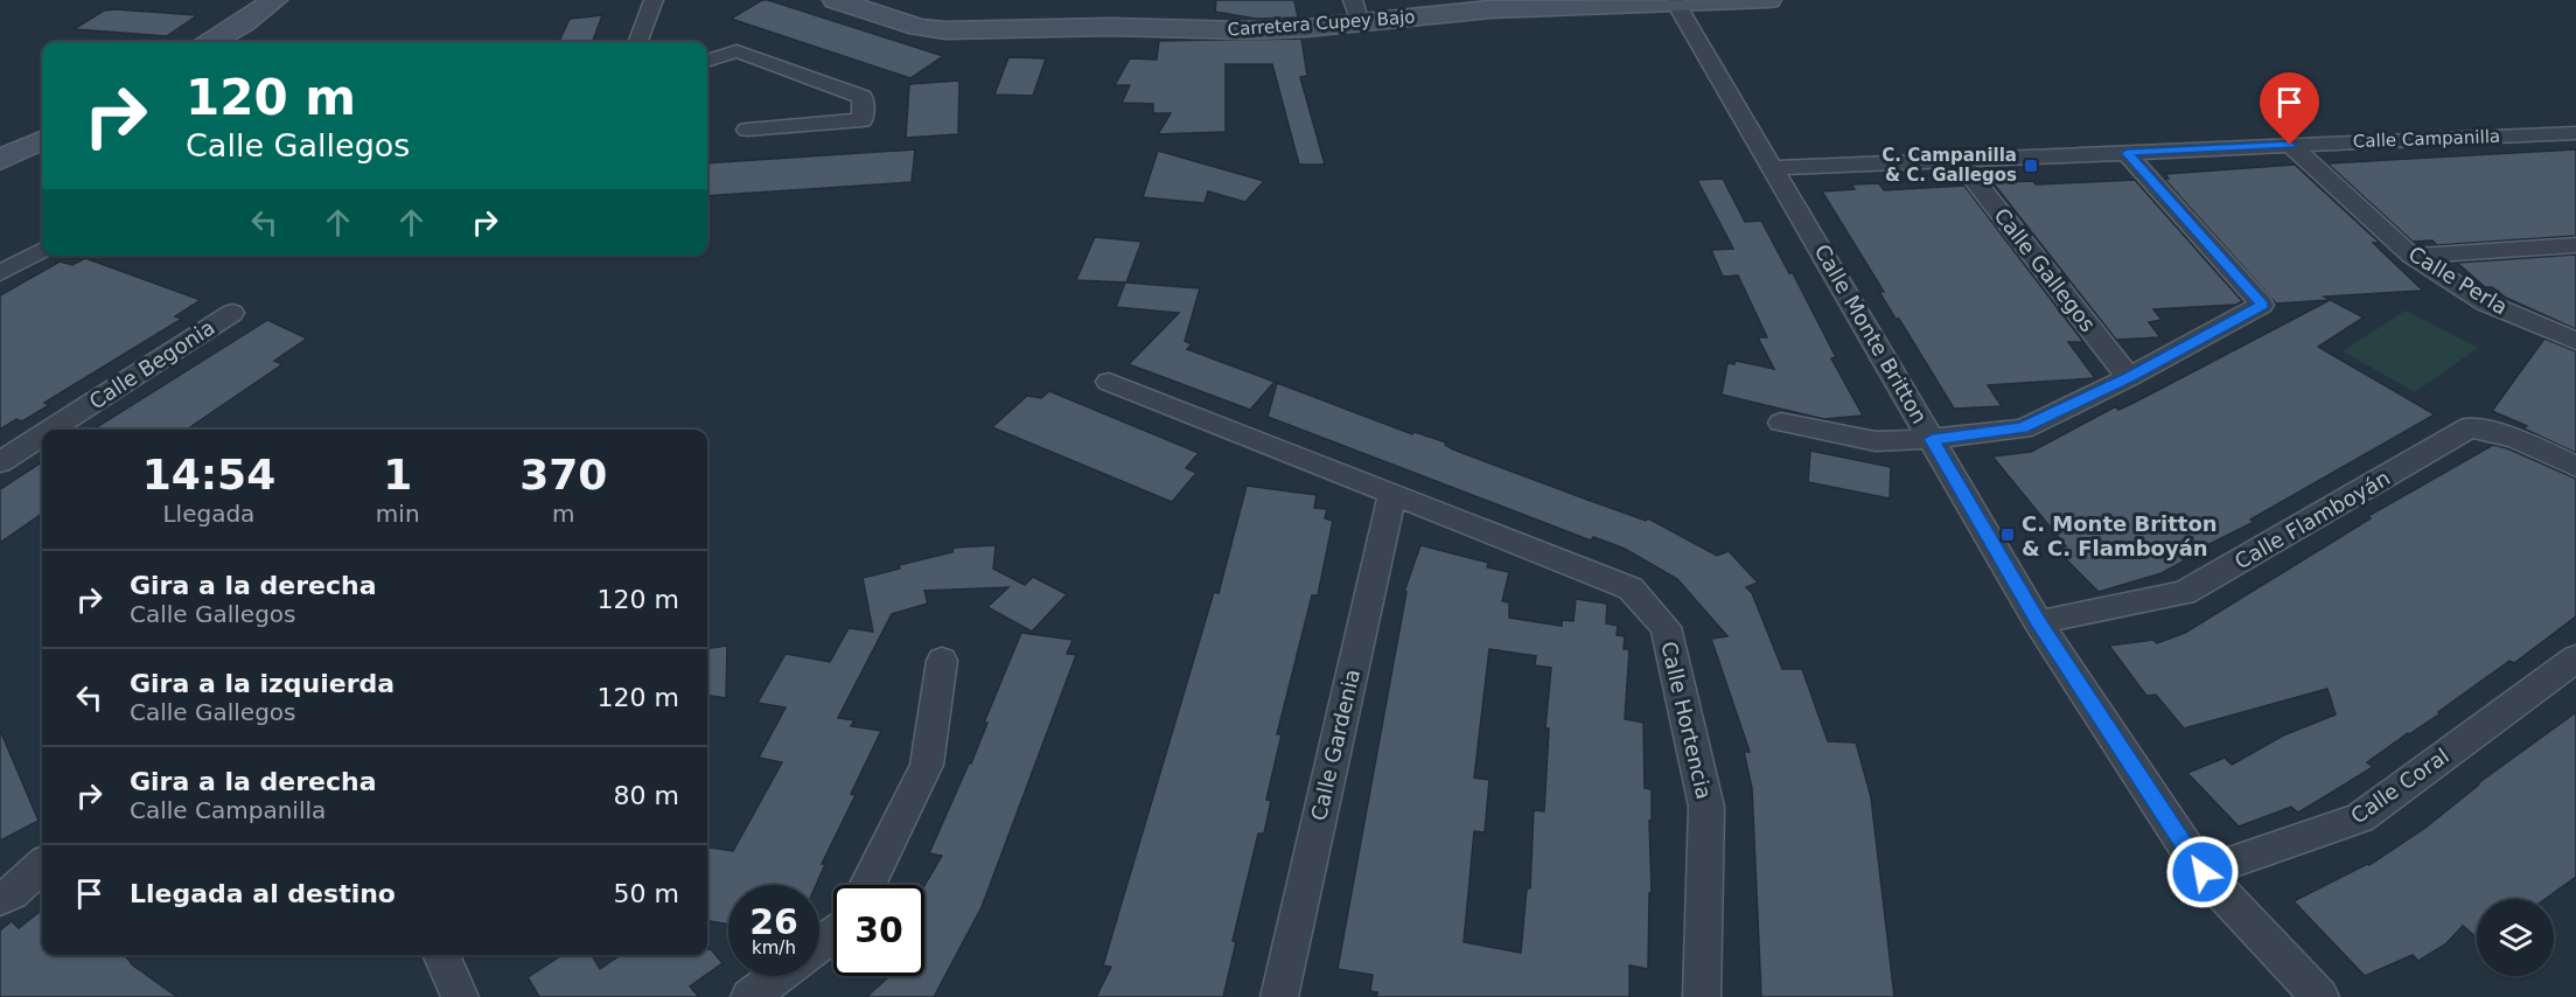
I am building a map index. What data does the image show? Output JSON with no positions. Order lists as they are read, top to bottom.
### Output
{
  "streets": {
    "street": [
      "Carretera Cupey Bajo",
      "Calle Campanilla",
      "Calle Gallegos",
      "Calle Perla",
      "Calle Monte Britton",
      "Calle Begonia",
      "Calle Flamboyán",
      "Calle Hortencia",
      "Calle Gardenia",
      "Calle Coral"
    ]
  },
  "crossings": [
    ["Carretera Cupey Bajo", "Calle Monte Britton"],
    ["Calle Campanilla", "Calle Gallegos"],
    ["Calle Campanilla", "Calle Perla"],
    ["Calle Campanilla", "Calle Monte Britton"],
    ["Calle Monte Britton", "Calle Flamboyán"],
    ["Calle Monte Britton", "Calle Coral"],
    ["Calle Hortencia", "Calle Gardenia"]
  ],
  "places": {
    "transit": ["C. Campanilla & C. Gallegos", "C. Monte Britton & C. Flamboyán"]
  },
  "page": {
    "turn": ["120 m", "Calle Gallegos"],
    "eta": [
      "14:54",
      "Llegada",
      "1",
      "min",
      "370",
      "m"
    ],
    "list": [
      {
        "name": "Gira a la derecha",
        "note": "Calle Gallegos",
        "value": "120 m"
      },
      {
        "name": "Gira a la izquierda",
        "note": "Calle Gallegos",
        "value": "120 m"
      },
      {
        "name": "Gira a la derecha",
        "note": "Calle Campanilla",
        "value": "80 m"
      },
      {
        "name": "Llegada al destino",
        "value": "50 m"
      }
    ],
    "speed": "26 km/h",
    "limit": "30"
  }
}
